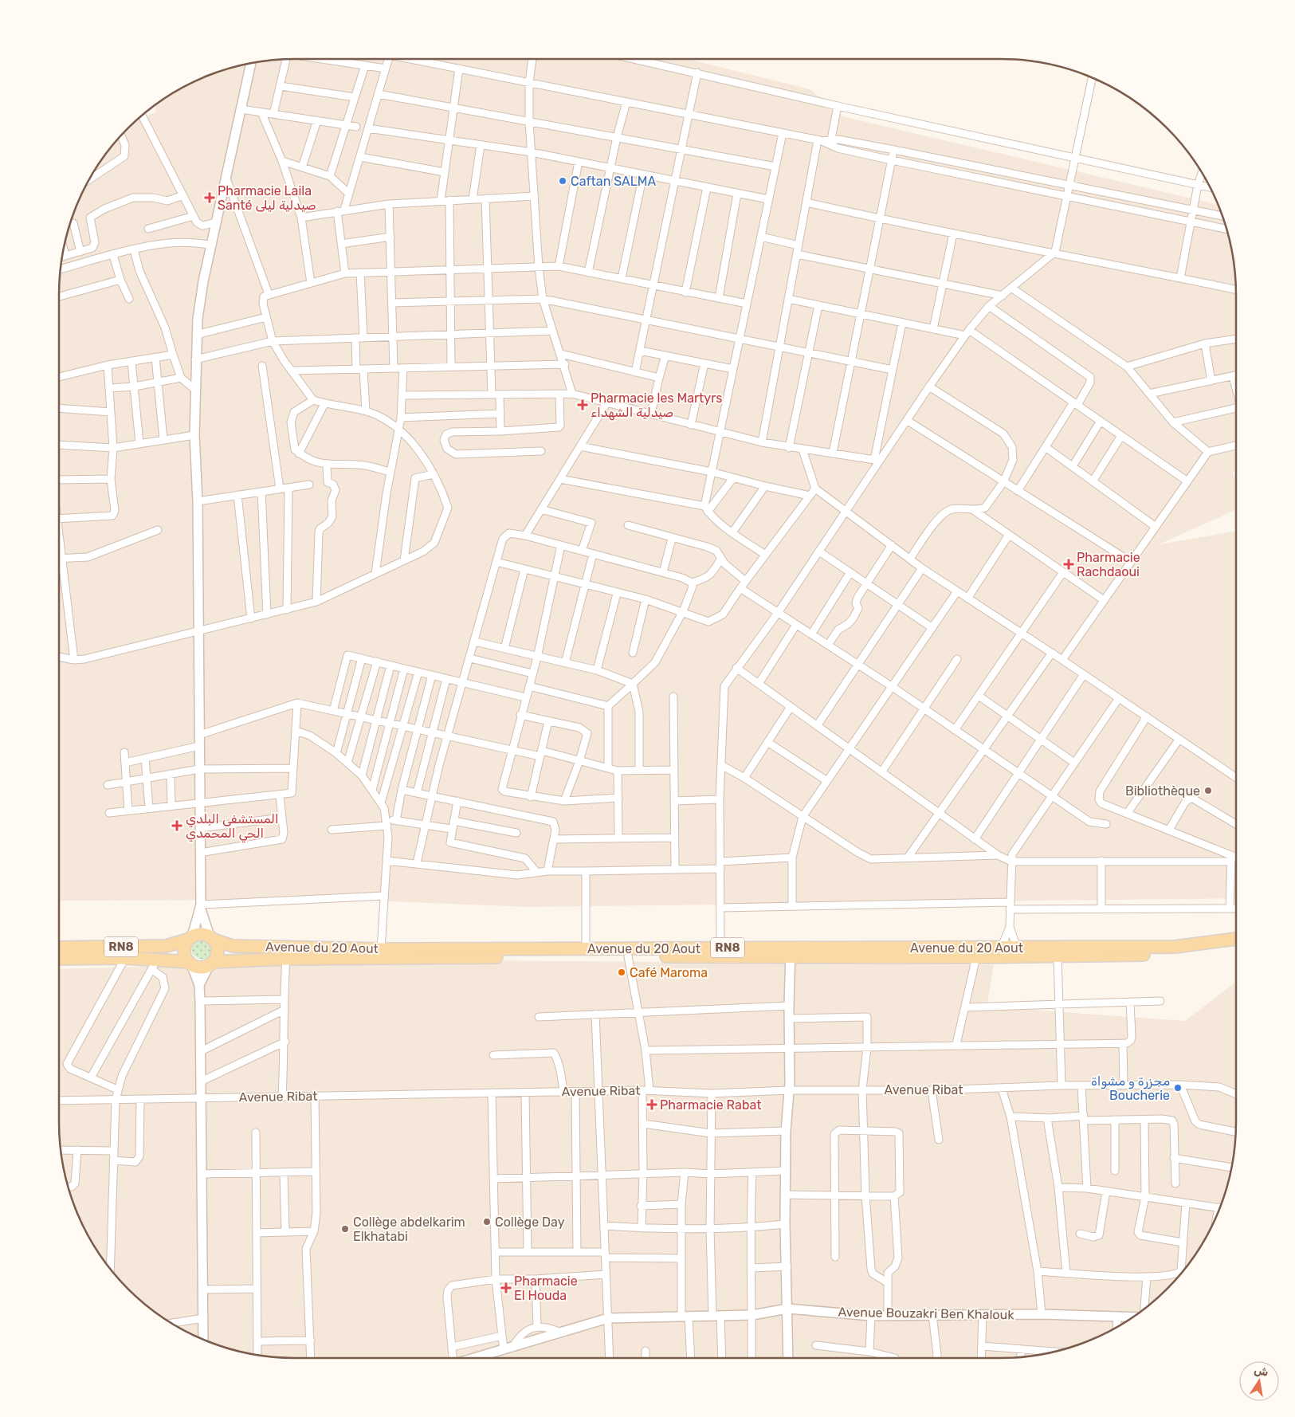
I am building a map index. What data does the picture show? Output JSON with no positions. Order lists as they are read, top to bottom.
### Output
{
  "streets": {
    "main road": ["RN8", "Avenue du 20 Aout"],
    "street": ["Avenue Ribat", "Avenue Bouzakri Ben Khalouk"]
  },
  "crossings": [
    ["RN8", "Avenue du 20 Aout"]
  ],
  "places": {
    "other": [
      "Caftan SALMA",
      "Bibliothèque",
      "Café Maroma",
      "مجزرة و مشواة Boucherie",
      "Collège Day",
      "Collège abdelkarim Elkhatabi"
    ],
    "health": [
      "Pharmacie Laila Santé صيدلية ليلى",
      "Pharmacie les Martyrs صيدلية الشهداء",
      "Pharmacie Rachdaoui",
      "المستشفى البلدي الحي المحمدي",
      "Pharmacie Rabat",
      "Pharmacie El Houda"
    ]
  },
  "north": "top"
}
